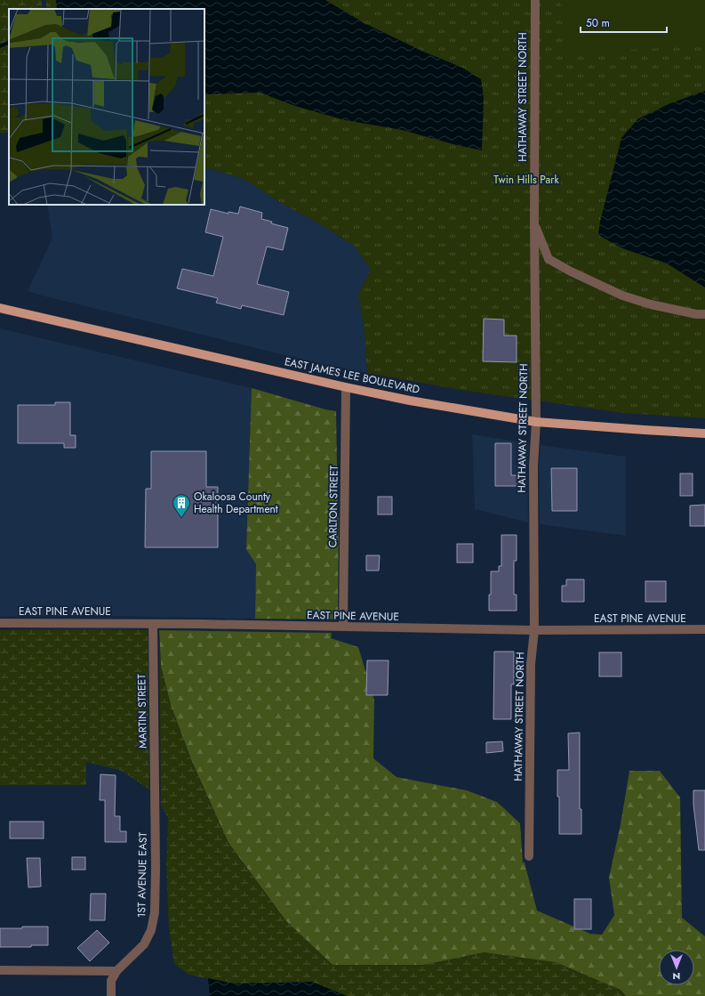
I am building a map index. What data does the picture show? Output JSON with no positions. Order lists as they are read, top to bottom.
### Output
{
  "streets": {
    "main road": ["EAST JAMES LEE BOULEVARD"],
    "street": [
      "HATHAWAY STREET NORTH",
      "CARLTON STREET",
      "EAST PINE AVENUE",
      "MARTIN STREET",
      "1ST AVENUE EAST"
    ]
  },
  "crossings": [
    ["HATHAWAY STREET NORTH", "EAST JAMES LEE BOULEVARD"],
    ["HATHAWAY STREET NORTH", "EAST PINE AVENUE"],
    ["EAST JAMES LEE BOULEVARD", "CARLTON STREET"],
    ["CARLTON STREET", "EAST PINE AVENUE"],
    ["EAST PINE AVENUE", "MARTIN STREET"],
    ["MARTIN STREET", "1ST AVENUE EAST"]
  ],
  "parks": ["Twin Hills Park"],
  "places": {
    "building": ["Okaloosa County Health Department"]
  },
  "scale_bar": "50 m",
  "north": "bottom"
}
